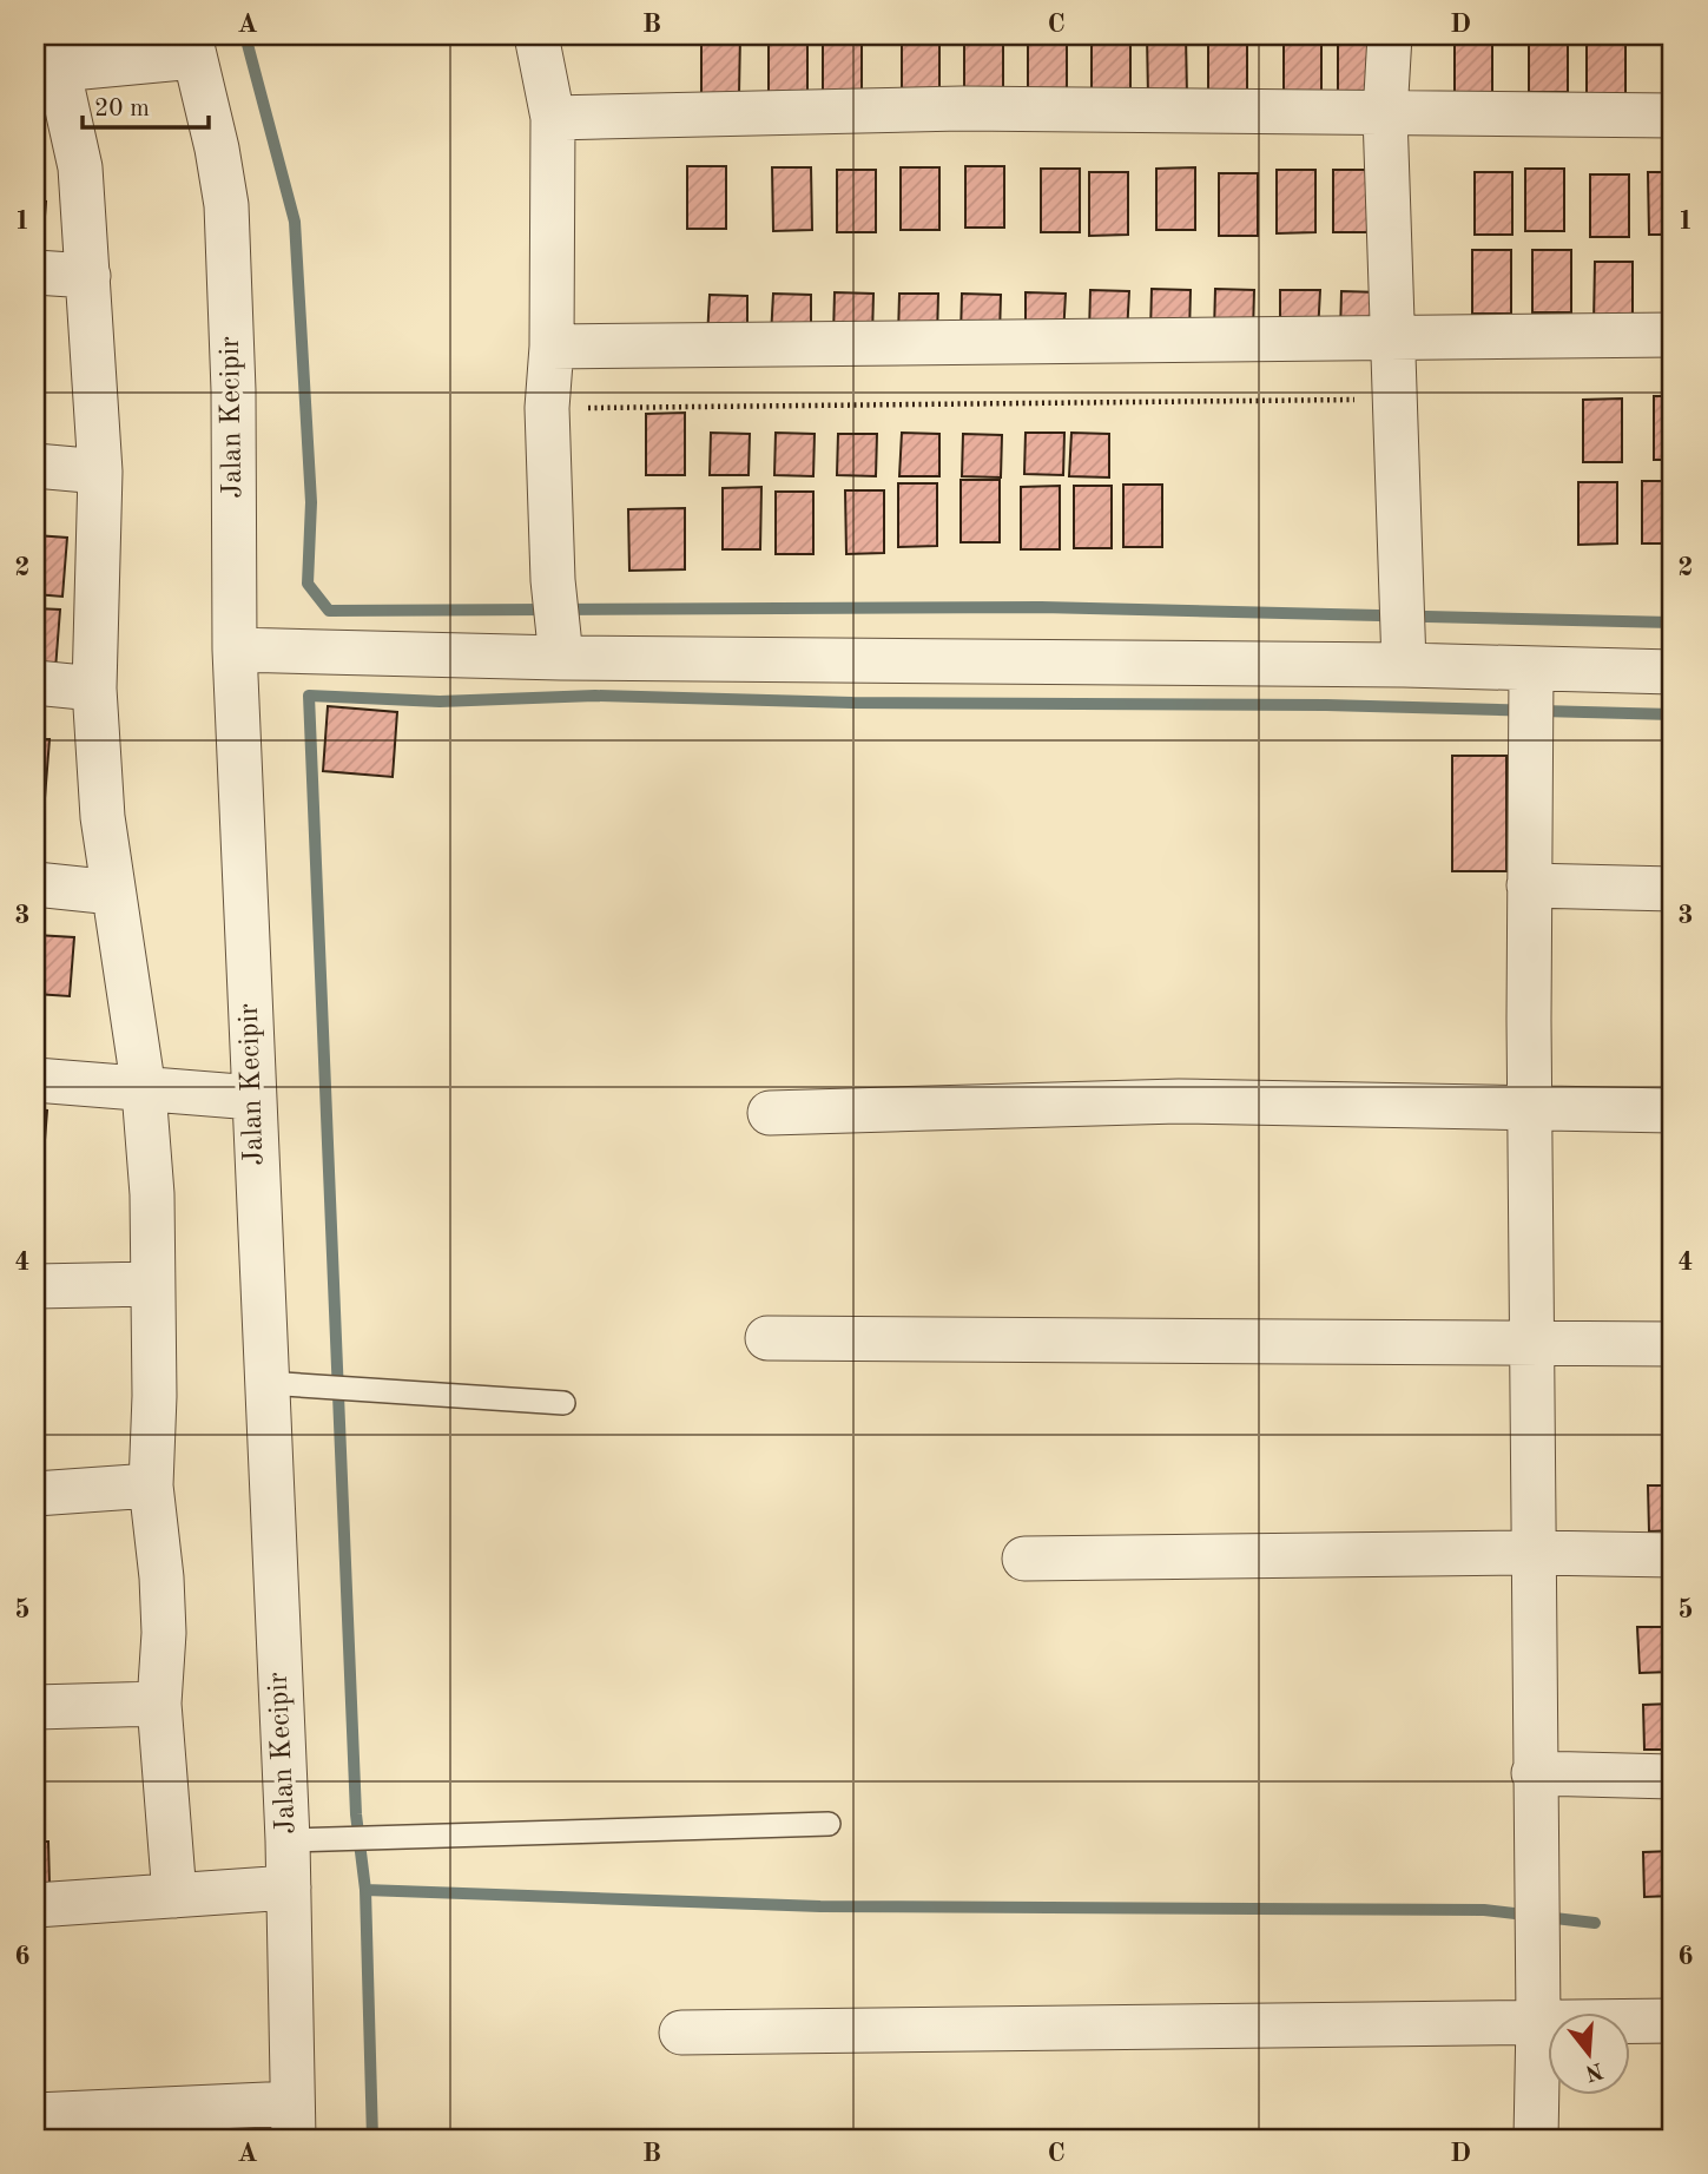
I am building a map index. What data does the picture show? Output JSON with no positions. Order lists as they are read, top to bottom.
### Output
{
  "streets": {
    "street": ["Jalan Kecipir"]
  },
  "scale_bar": "20 m",
  "north": "bottom",
  "grid": {
    "columns": [
      "A",
      "B",
      "C",
      "D"
    ],
    "rows": [
      "1",
      "2",
      "3",
      "4",
      "5",
      "6"
    ]
  }
}
